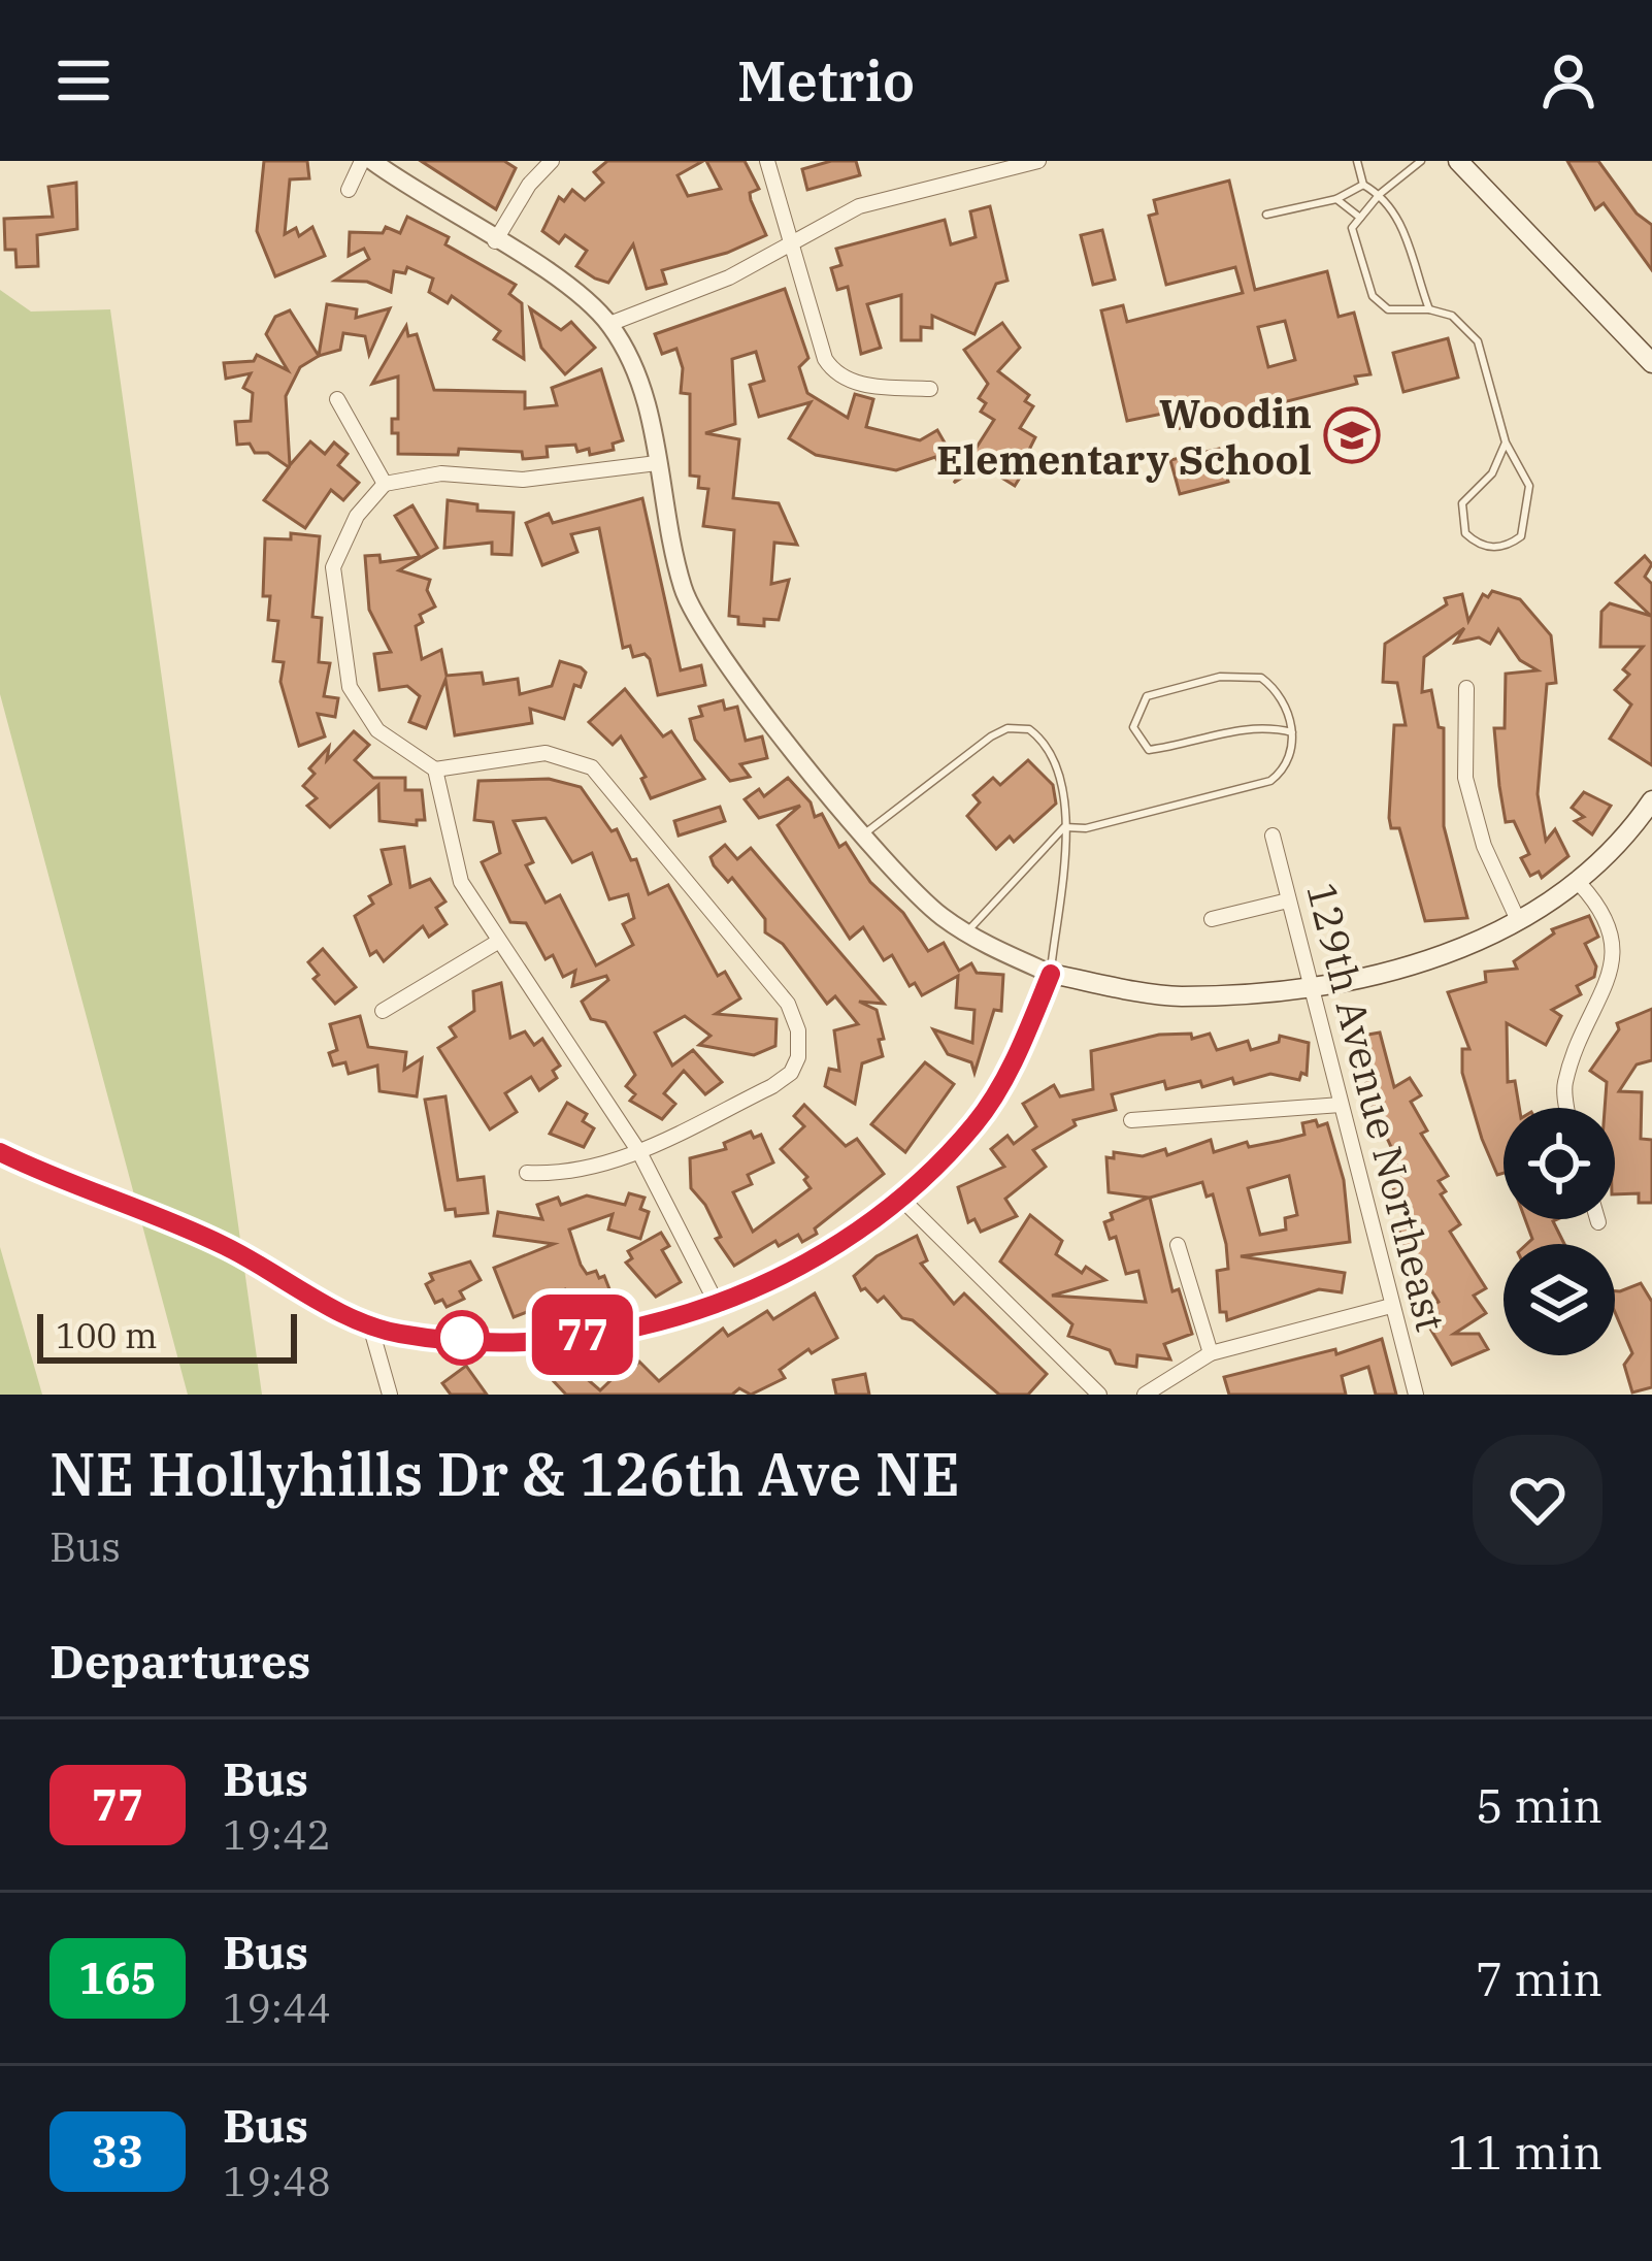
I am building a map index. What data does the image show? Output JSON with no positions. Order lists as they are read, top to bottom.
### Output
{
  "streets": {
    "street": ["129th Avenue Northeast"]
  },
  "places": {
    "school or university": ["Woodin Elementary School"]
  },
  "lines": ["bus line 77"],
  "scale_bar": "100 m",
  "page": {
    "header": "Metrio",
    "on_map": "77",
    "scale": "100 m",
    "heading": [
      ["NE Hollyhills Dr & 126th Ave NE", "Bus"],
      "Departures"
    ],
    "list": [
      {
        "mark": "77",
        "name": "Bus",
        "note": "19:42",
        "value": "5 min"
      },
      {
        "mark": "165",
        "name": "Bus",
        "note": "19:44",
        "value": "7 min"
      },
      {
        "mark": "33",
        "name": "Bus",
        "note": "19:48",
        "value": "11 min"
      }
    ]
  }
}
